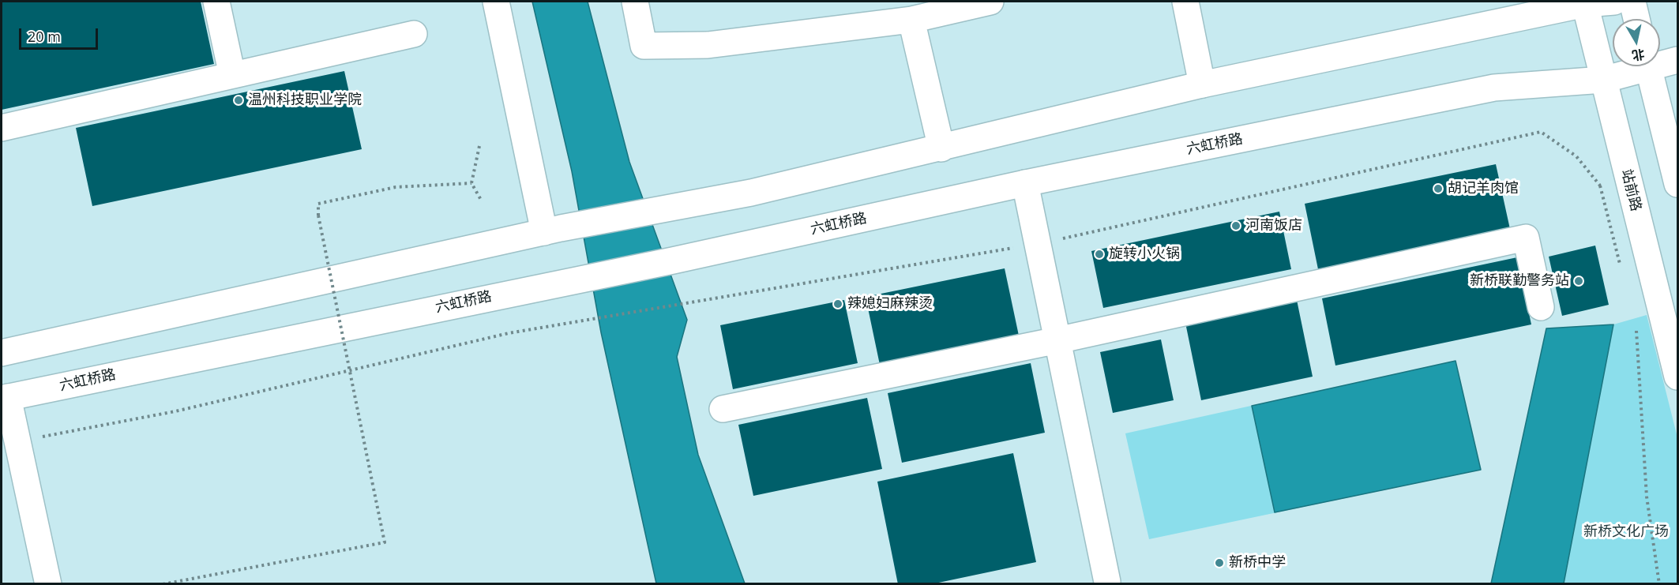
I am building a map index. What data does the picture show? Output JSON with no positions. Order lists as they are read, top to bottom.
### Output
{
  "streets": {
    "main road": ["六虹桥路", "站前路"]
  },
  "crossings": [
    ["六虹桥路", "站前路"]
  ],
  "parks": ["新桥文化广场"],
  "places": [
    "温州科技职业学院",
    "胡记羊肉馆",
    "河南饭店",
    "旋转小火锅",
    "新桥联勤警务站",
    "辣媳妇麻辣烫",
    "新桥中学"
  ],
  "scale_bar": "20 m",
  "north": "bottom"
}
